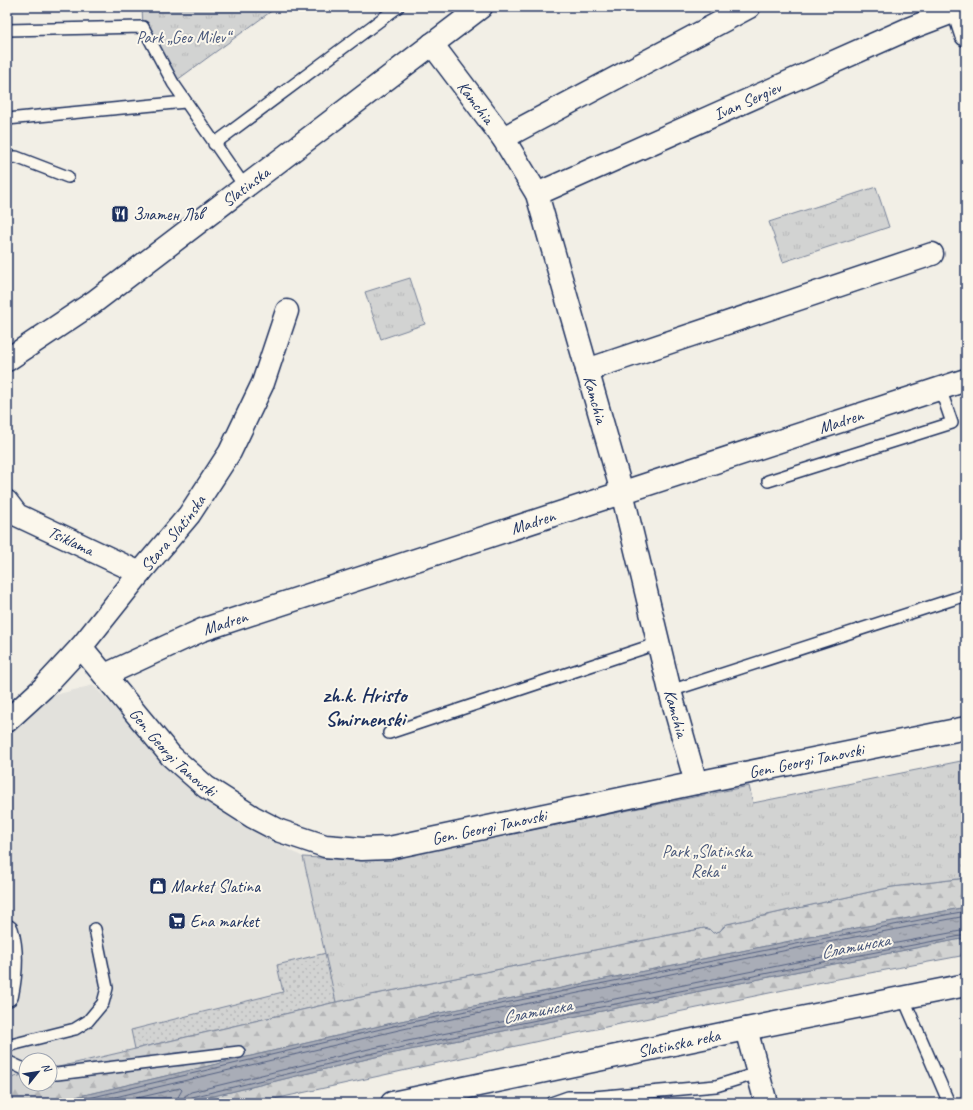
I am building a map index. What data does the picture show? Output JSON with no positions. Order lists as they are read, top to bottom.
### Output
{
  "streets": {
    "street": [
      "Ivan Sergiev",
      "Kamchia",
      "Slatinska",
      "Madren",
      "Stara Slatinska",
      "Tsiklama",
      "Gen. Georgi Tanovski",
      "Slatinska reka"
    ]
  },
  "crossings": [
    ["Ivan Sergiev", "Kamchia"],
    ["Kamchia", "Slatinska"],
    ["Kamchia", "Madren"],
    ["Kamchia", "Gen. Georgi Tanovski"],
    ["Madren", "Gen. Georgi Tanovski"],
    ["Stara Slatinska", "Tsiklama"],
    ["Stara Slatinska", "Gen. Georgi Tanovski"]
  ],
  "districts": ["zh.k. Hristo Smirnenski"],
  "water": ["Слатинска"],
  "parks": ["Park „Geo Milev“", "Park „Slatinska Reka“"],
  "places": {
    "restaurant": ["Златен Лъв"],
    "shop": ["Market Slatina"],
    "supermarket": ["Ena market"]
  },
  "north": "top right"
}
